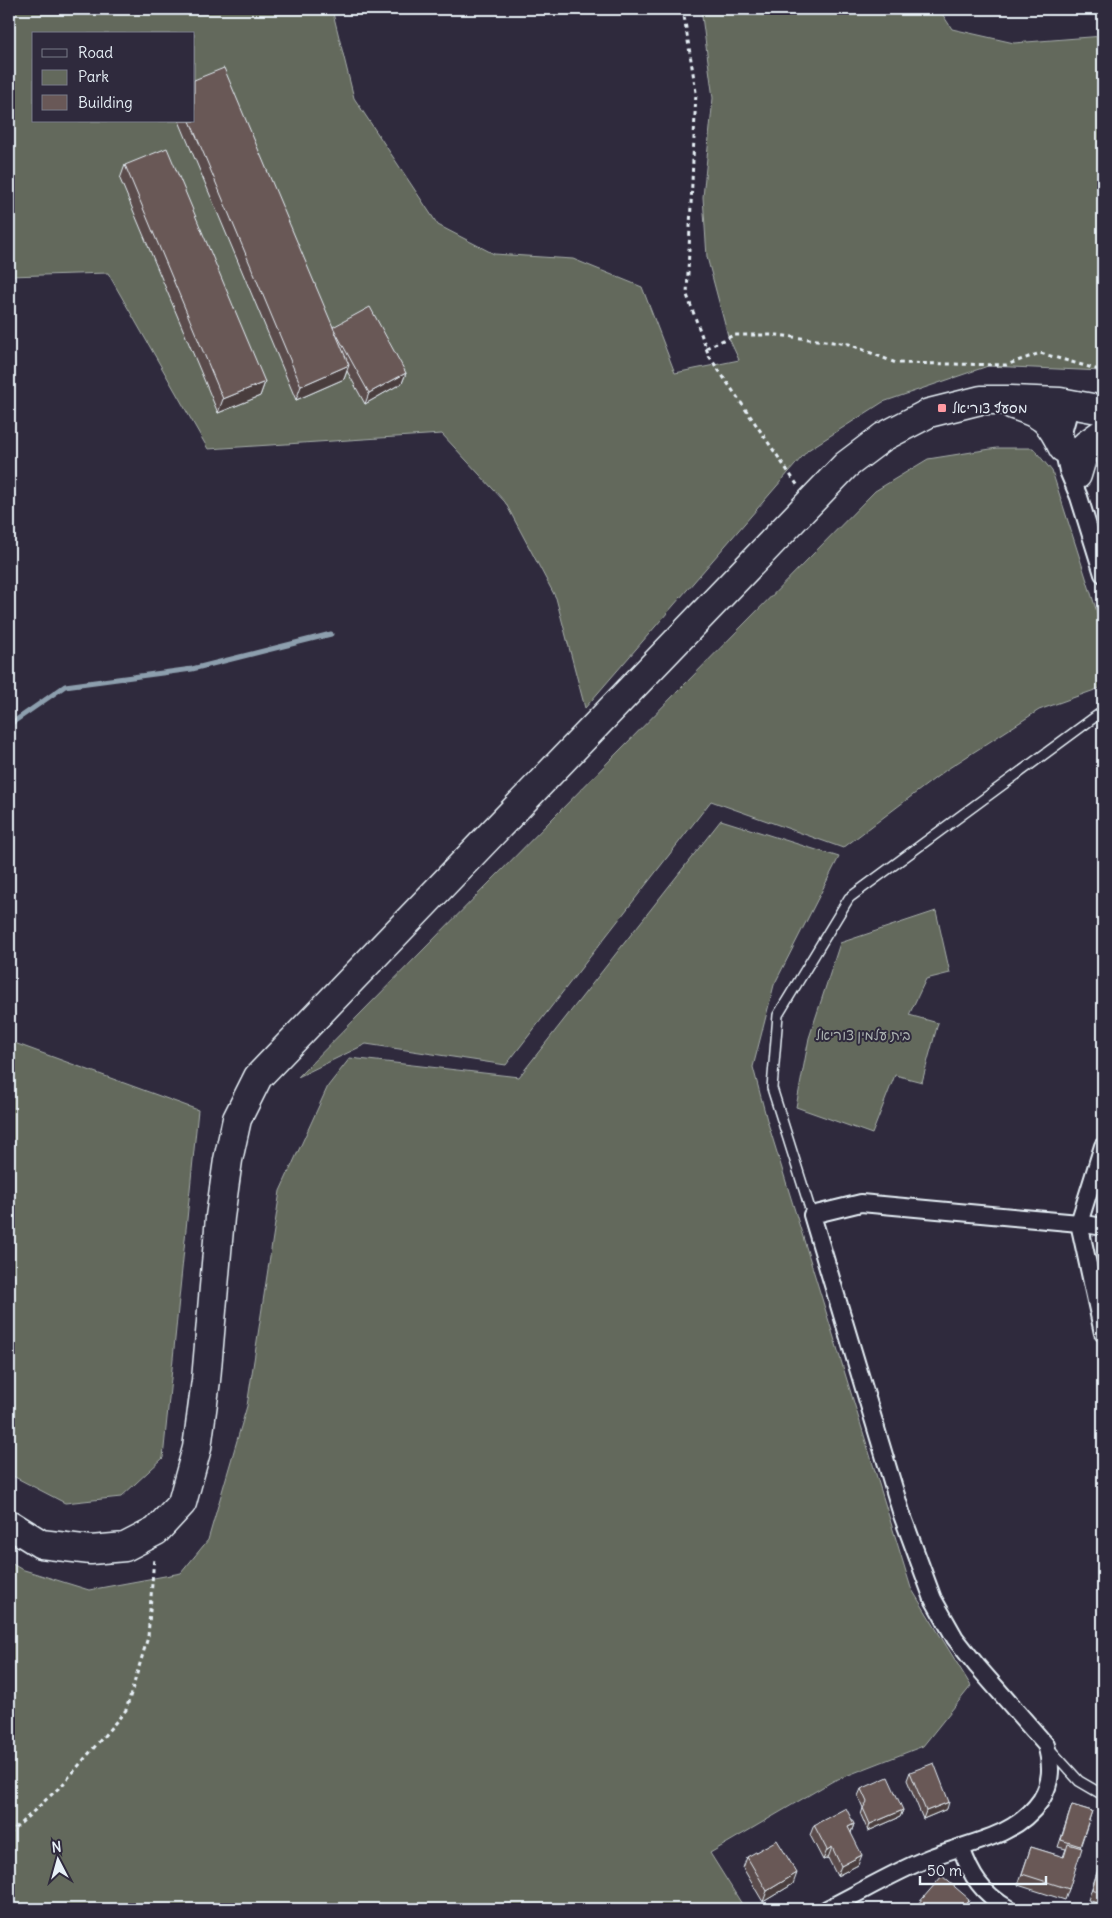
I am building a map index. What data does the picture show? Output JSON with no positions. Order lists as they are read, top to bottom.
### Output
{
  "parks": ["בית עלמין צוריאל"],
  "places": {
    "transit": ["מסעף צוריאל"]
  },
  "legend": ["Road", "Park", "Building"],
  "scale_bar": "50 m",
  "north": "top"
}
